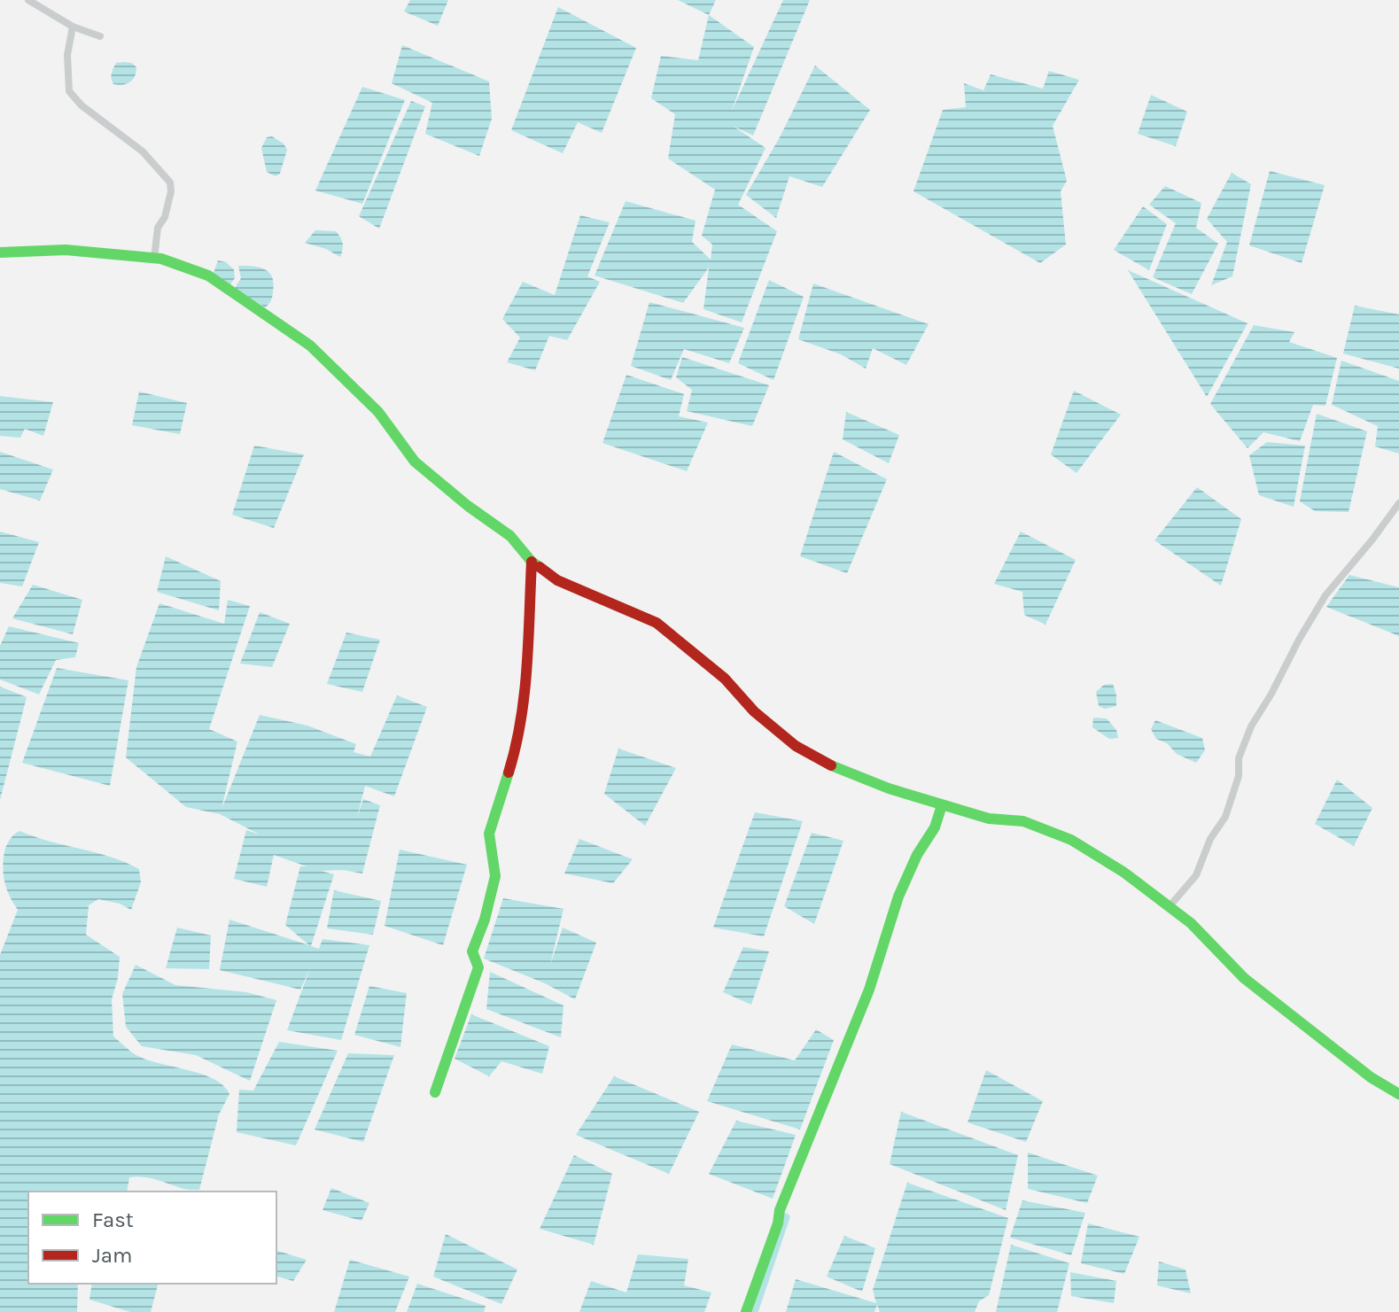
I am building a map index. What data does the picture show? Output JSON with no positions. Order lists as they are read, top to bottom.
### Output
{
  "legend": ["Fast", "Jam"]
}
